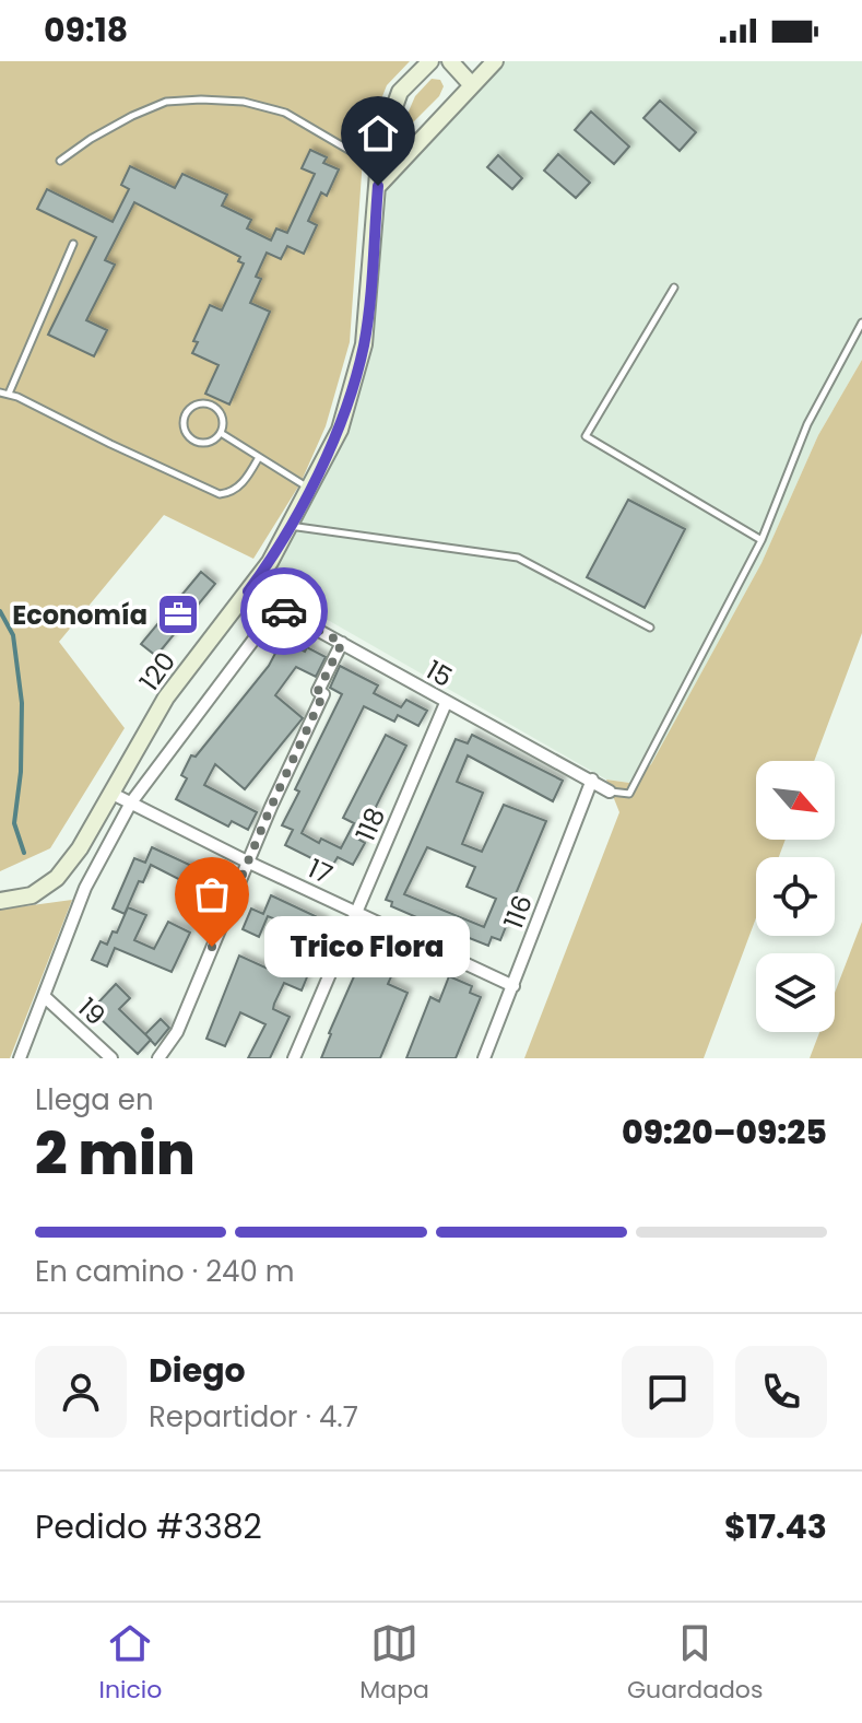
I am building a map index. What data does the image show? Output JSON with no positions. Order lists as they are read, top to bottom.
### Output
{
  "streets": {
    "main road": ["120"],
    "street": [
      "15",
      "118",
      "17",
      "116",
      "19"
    ]
  },
  "crossings": [
    ["120", "15"],
    ["120", "17"],
    ["15", "118"],
    ["15", "116"],
    ["118", "17"],
    ["17", "116"]
  ],
  "places": {
    "office": ["Economía"],
    "other": ["Trico Flora"]
  },
  "north": "bottom right",
  "page": {
    "status": "09:18",
    "bubble": "Trico Flora",
    "heading": ["2 min", "Llega en", "09:20–09:25"],
    "panel": [
      "Diego",
      "Repartidor · 4.7",
      "Pedido #3382",
      "$17.43"
    ],
    "bar": "En camino · 240 m",
    "tabs": ["Inicio", "Mapa", "Guardados"]
  }
}
